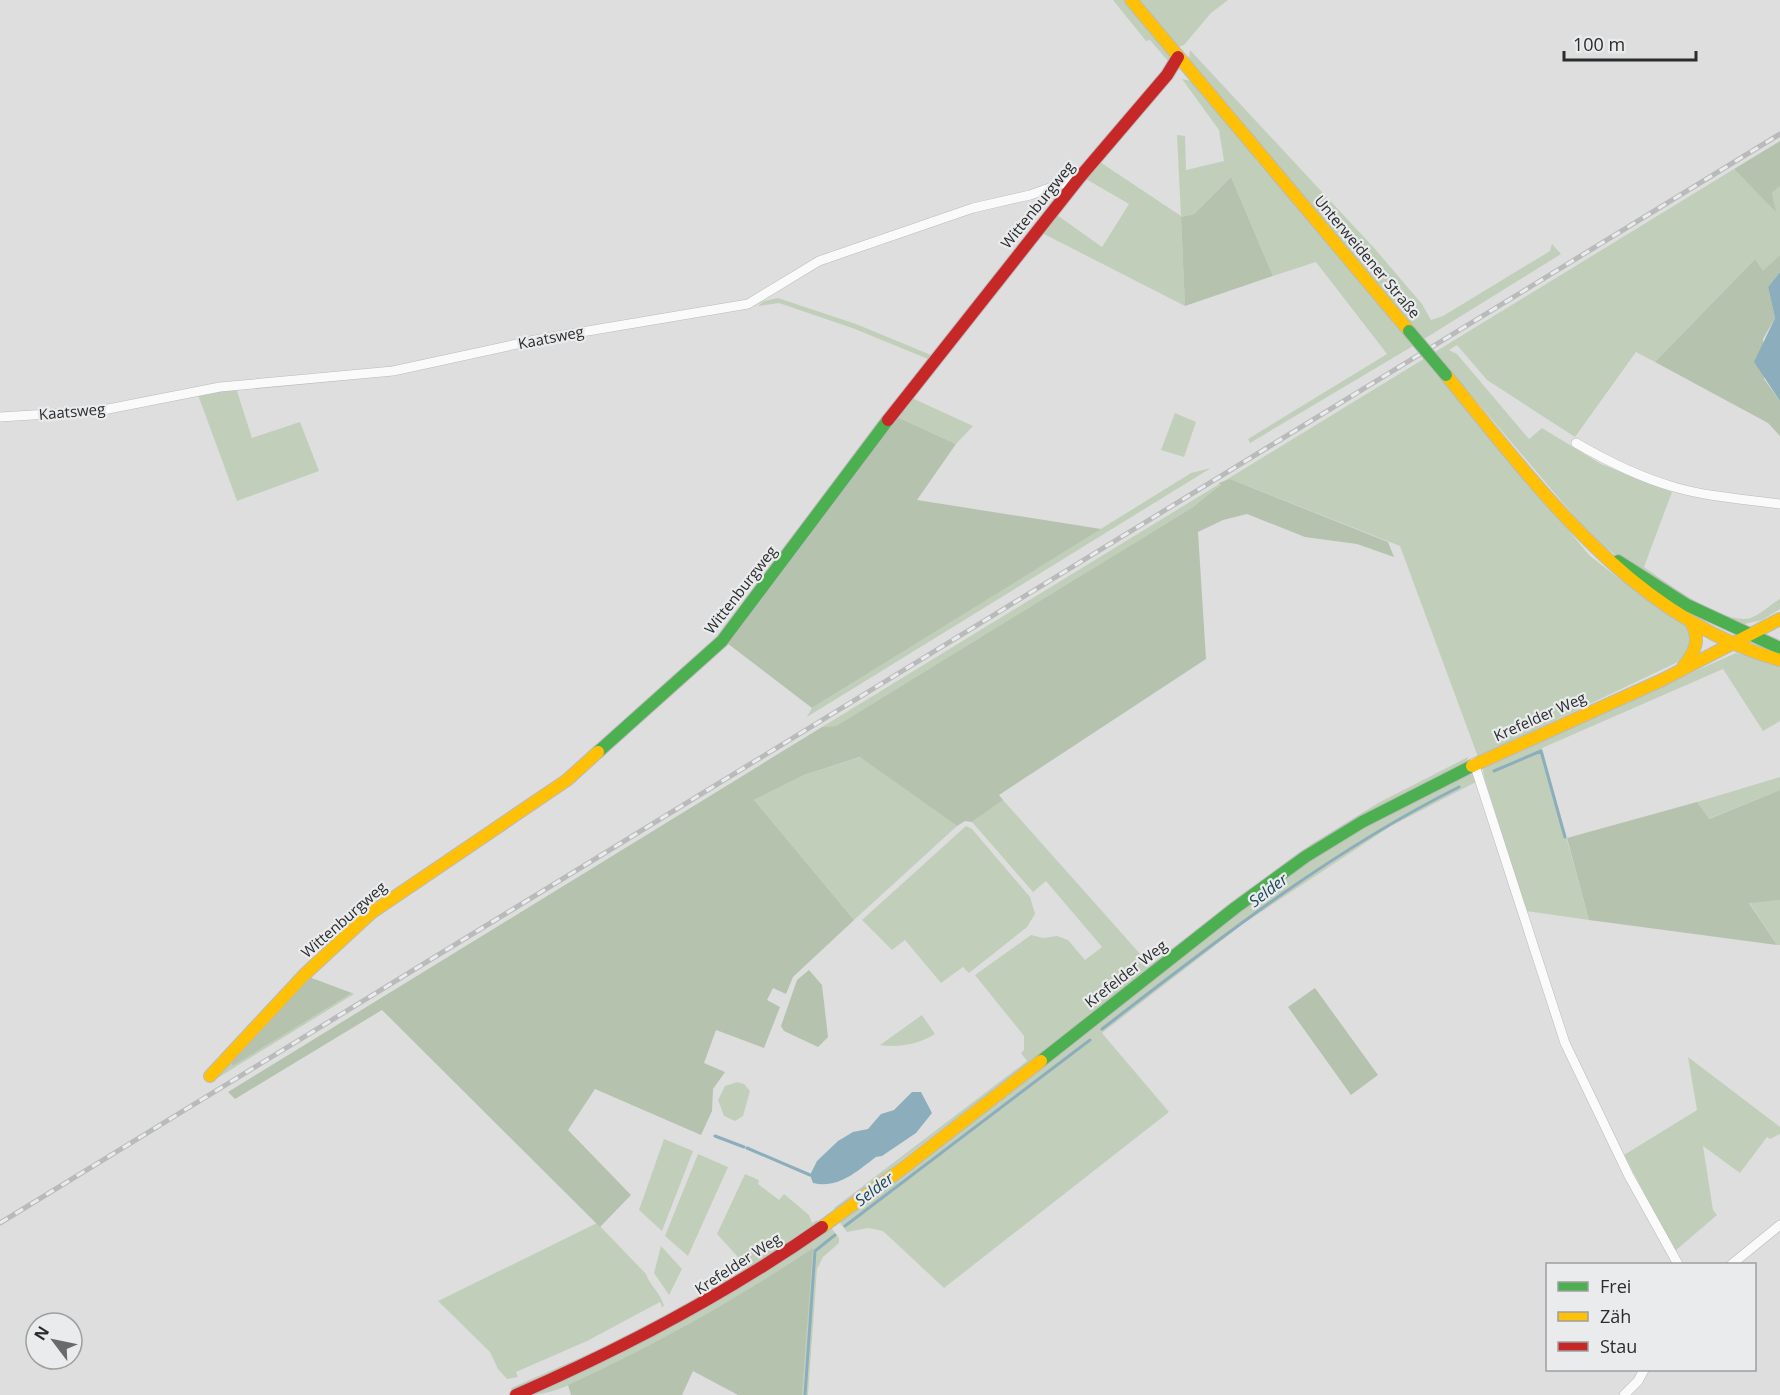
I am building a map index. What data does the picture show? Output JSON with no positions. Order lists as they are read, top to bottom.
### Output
{
  "streets": {
    "street": [
      "Wittenburgweg",
      "Unterweidener Straße",
      "Kaatsweg",
      "Krefelder Weg"
    ]
  },
  "crossings": [
    ["Wittenburgweg", "Unterweidener Straße"],
    ["Wittenburgweg", "Kaatsweg"],
    ["Unterweidener Straße", "Krefelder Weg"]
  ],
  "water": ["Selder"],
  "legend": ["Frei", "Zäh", "Stau"],
  "scale_bar": "100 m",
  "north": "top left"
}
